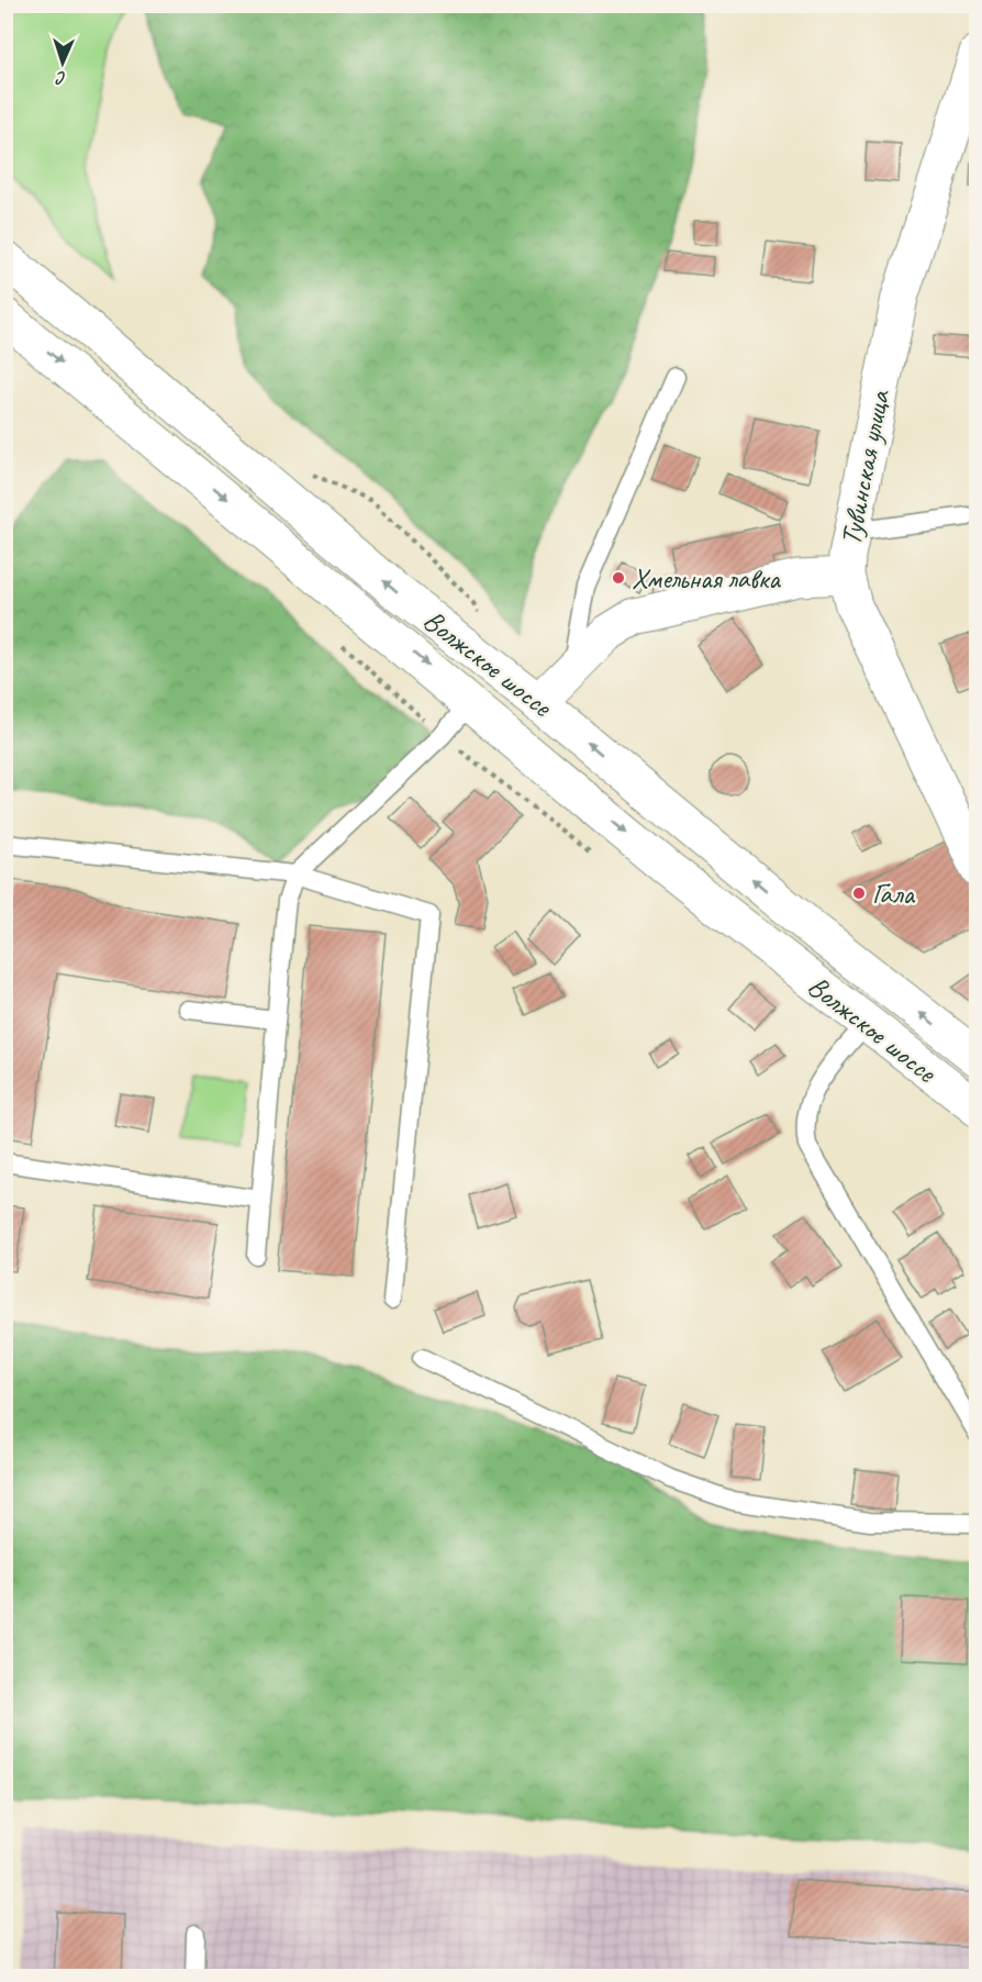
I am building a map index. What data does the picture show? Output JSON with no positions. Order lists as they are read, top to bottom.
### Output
{
  "streets": {
    "main road": ["Тувинская улица", "Волжское шоссе"]
  },
  "places": ["Хмельная лавка", "Гала"],
  "north": "bottom"
}
